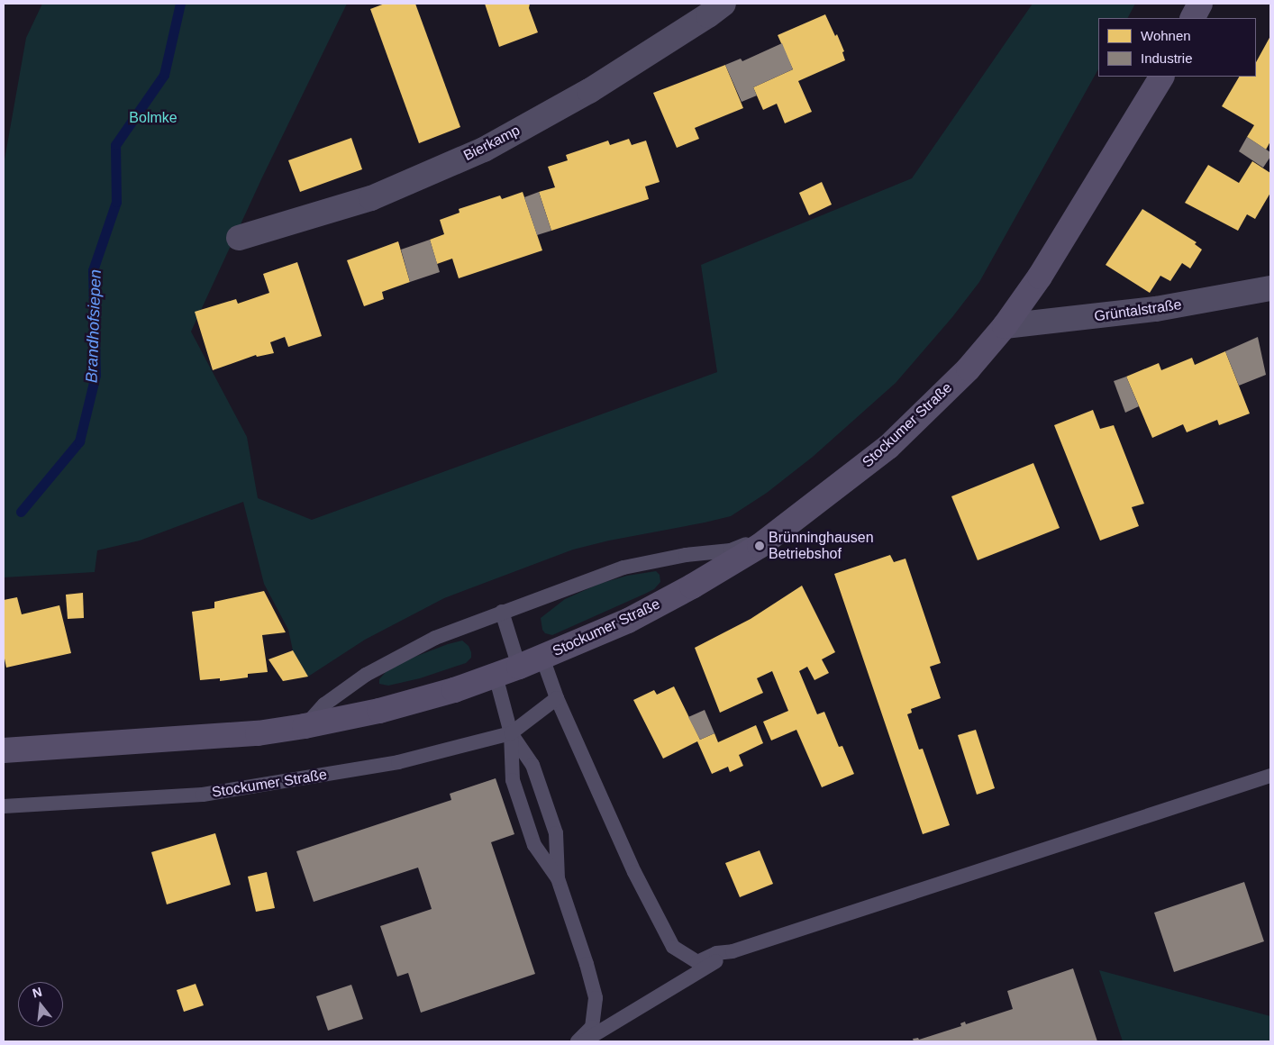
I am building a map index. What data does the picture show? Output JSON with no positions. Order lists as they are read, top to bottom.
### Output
{
  "streets": {
    "main road": ["Stockumer Straße"],
    "street": ["Bierkamp", "Grüntalstraße"]
  },
  "crossings": [
    ["Grüntalstraße", "Stockumer Straße"]
  ],
  "water": ["Brandhofsiepen"],
  "parks": ["Bolmke"],
  "places": ["Brünninghausen Betriebshof"],
  "legend": ["Wohnen", "Industrie"],
  "north": "top"
}
